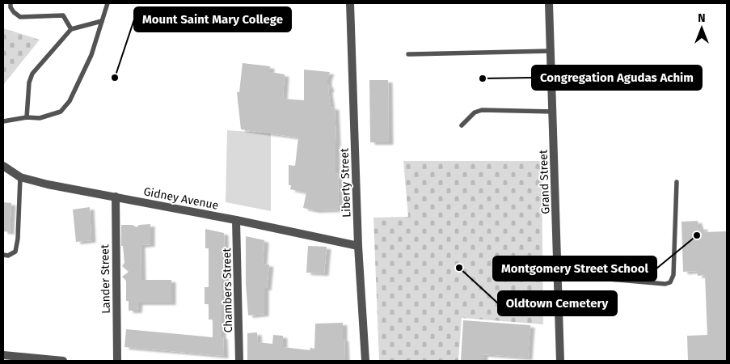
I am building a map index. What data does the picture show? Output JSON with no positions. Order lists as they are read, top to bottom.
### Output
{
  "streets": {
    "street": [
      "Grand Street",
      "Liberty Street",
      "Gidney Avenue",
      "Lander Street",
      "Chambers Street"
    ]
  },
  "crossings": [
    ["Liberty Street", "Gidney Avenue"],
    ["Gidney Avenue", "Lander Street"],
    ["Gidney Avenue", "Chambers Street"]
  ],
  "places": [
    "Mount Saint Mary College",
    "Congregation Agudas Achim",
    "Montgomery Street School",
    "Oldtown Cemetery"
  ],
  "north": "top"
}
